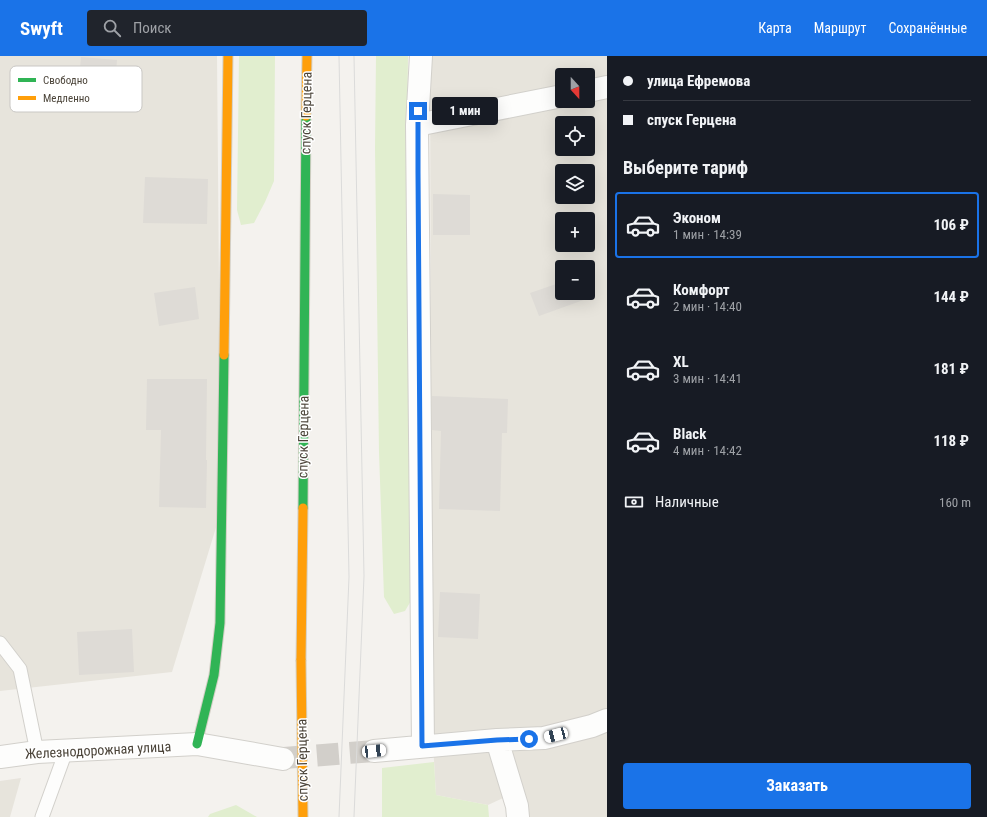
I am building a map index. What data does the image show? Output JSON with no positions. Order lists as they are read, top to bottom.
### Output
{
  "streets": {
    "main road": ["спуск Герцена"],
    "street": ["Железнодорожная улица"]
  },
  "legend": ["Свободно", "Медленно"],
  "north": "bottom",
  "page": {
    "header": "Swyft",
    "search": "Поиск",
    "nav": ["Карта", "Маршрут", "Сохранённые"],
    "banner": ["улица Ефремова", "спуск Герцена"],
    "map_buttons": ["+", "−"],
    "bubble": "1 мин",
    "heading": "Выберите тариф",
    "list": [
      {
        "name": "Эконом",
        "note": "1 мин · 14:39",
        "value": "106 ₽"
      },
      {
        "name": "Комфорт",
        "note": "2 мин · 14:40",
        "value": "144 ₽"
      },
      {
        "name": "XL",
        "note": "3 мин · 14:41",
        "value": "181 ₽"
      },
      {
        "name": "Black",
        "note": "4 мин · 14:42",
        "value": "118 ₽"
      }
    ],
    "pay": ["Наличные", "160 m"],
    "buttons": "Заказать"
  }
}
